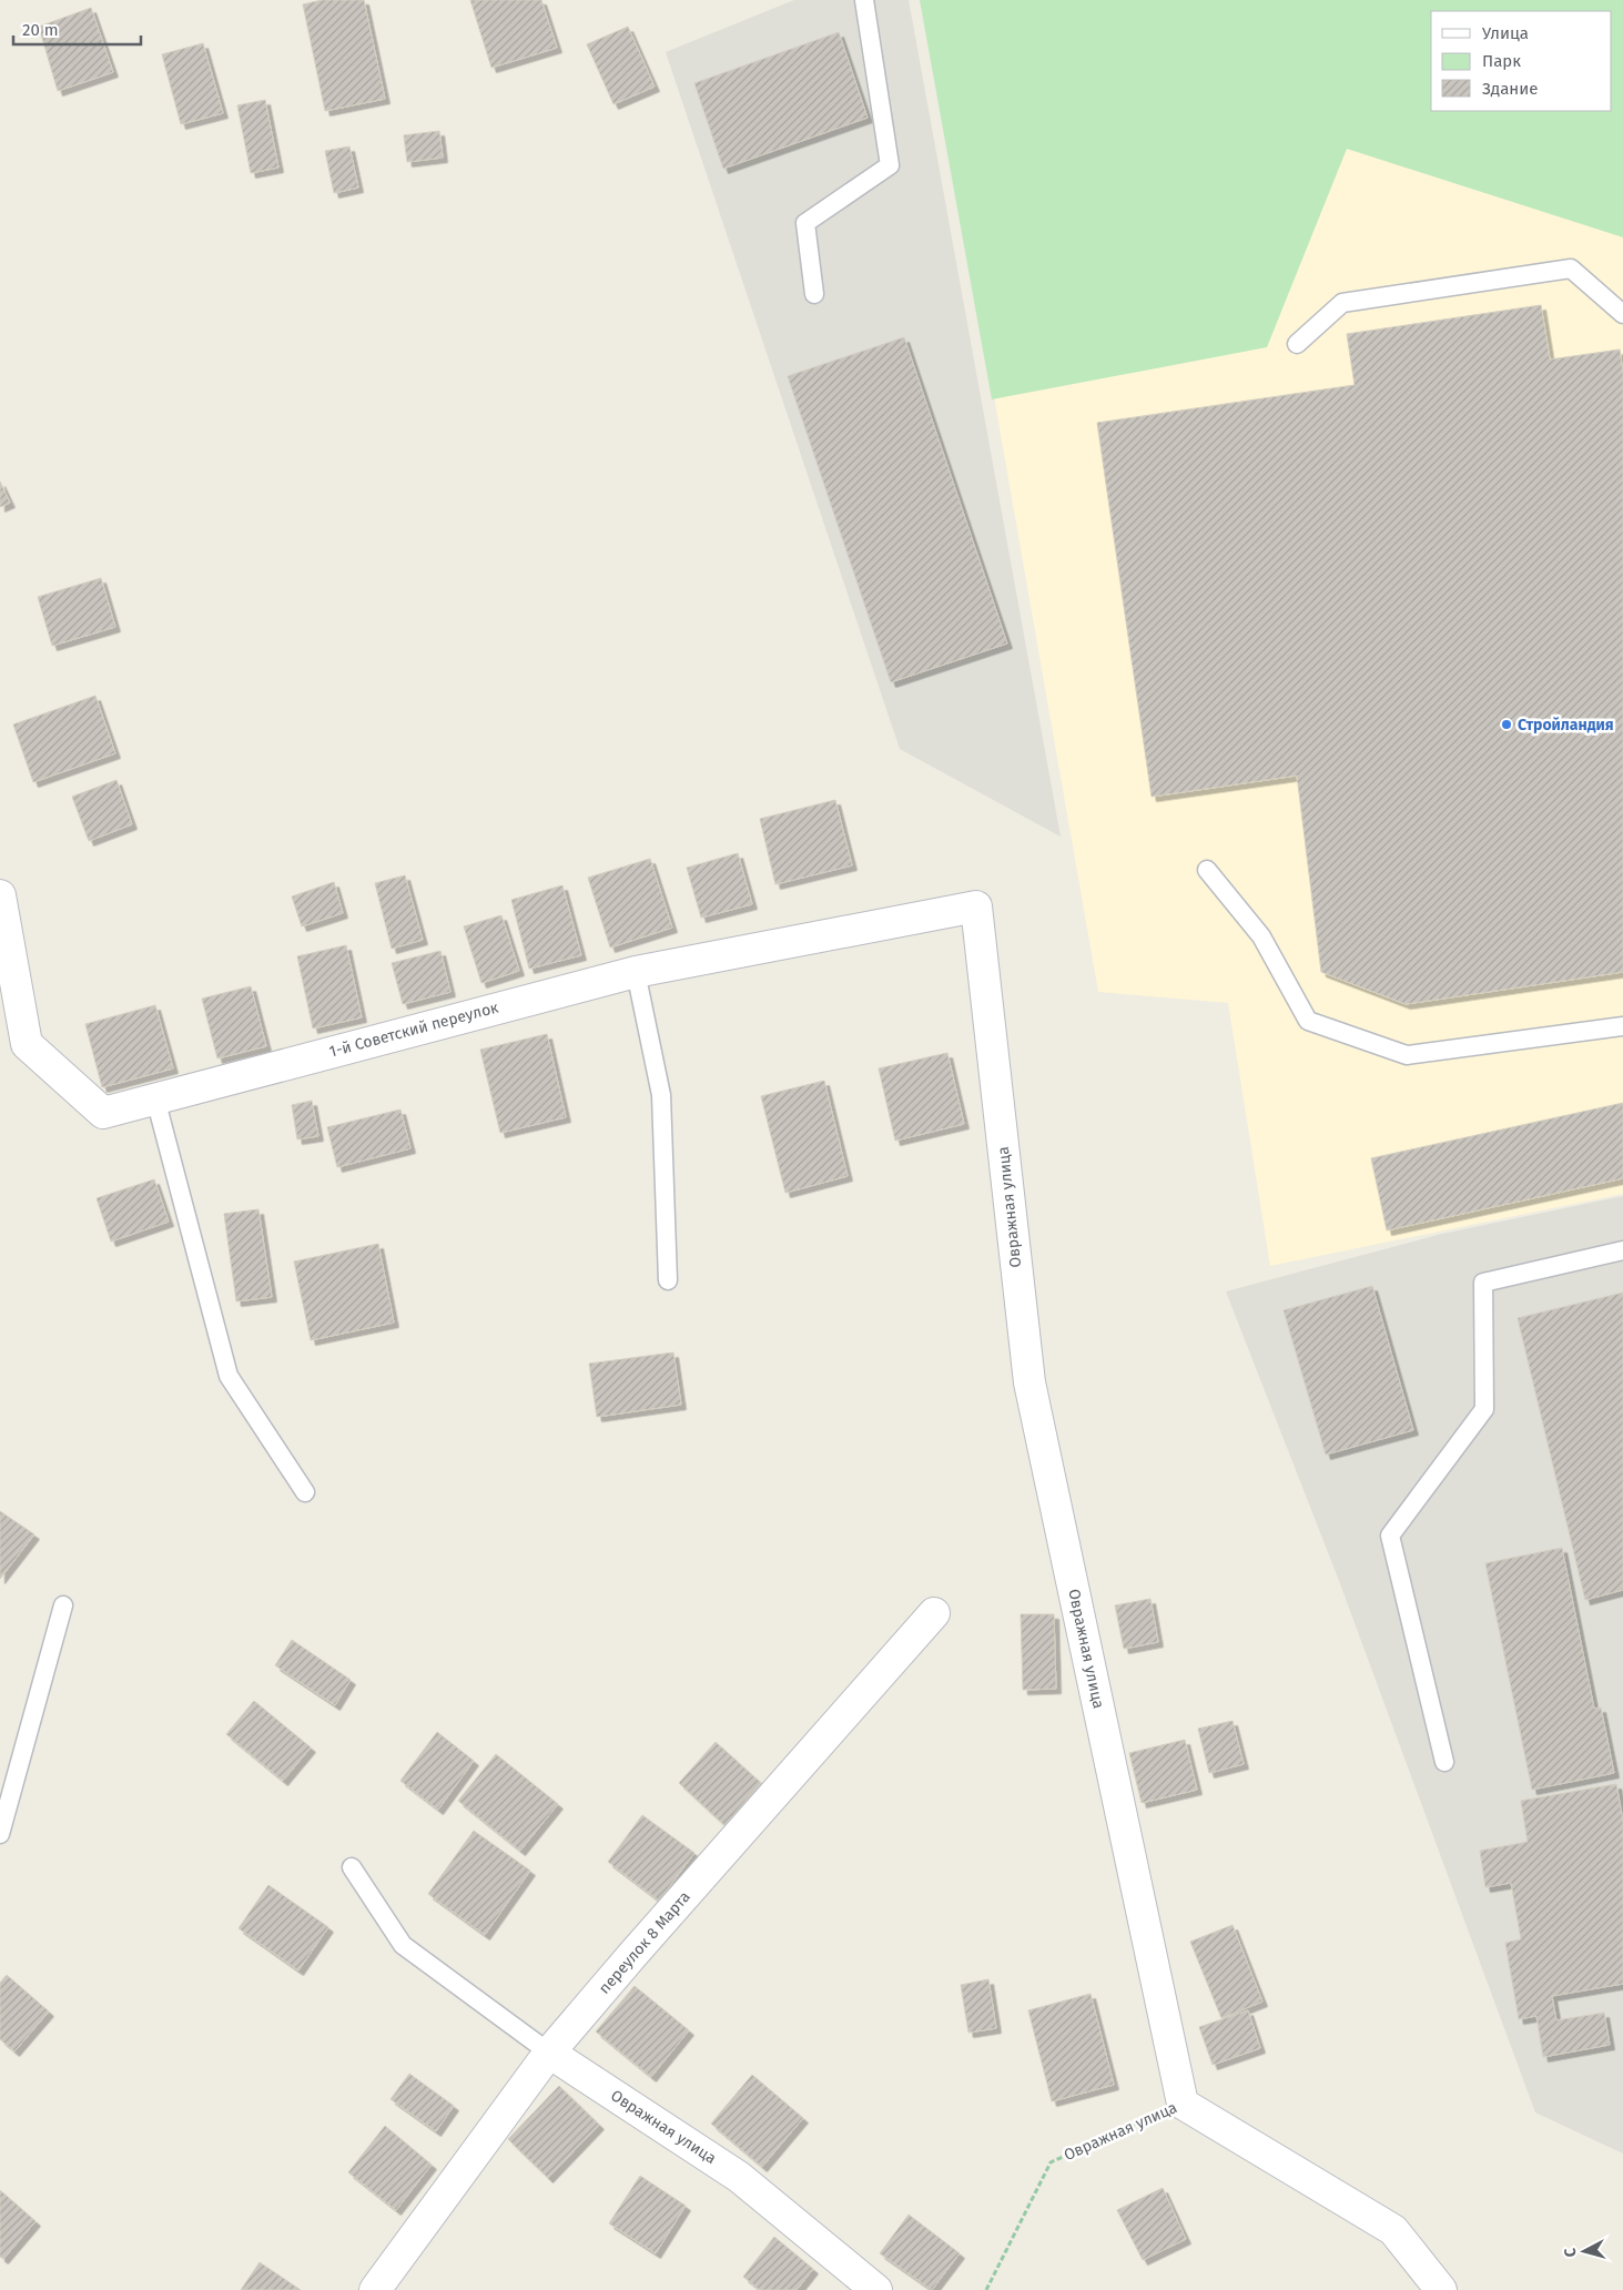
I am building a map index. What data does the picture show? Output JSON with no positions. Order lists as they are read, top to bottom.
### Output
{
  "streets": {
    "street": ["1-й Советский переулок", "Овражная улица", "переулок 8 Марта"]
  },
  "crossings": [
    ["1-й Советский переулок", "Овражная улица"],
    ["Овражная улица", "переулок 8 Марта"]
  ],
  "places": ["Стройландия"],
  "legend": ["Улица", "Парк", "Здание"],
  "scale_bar": "20 m",
  "north": "left"
}
